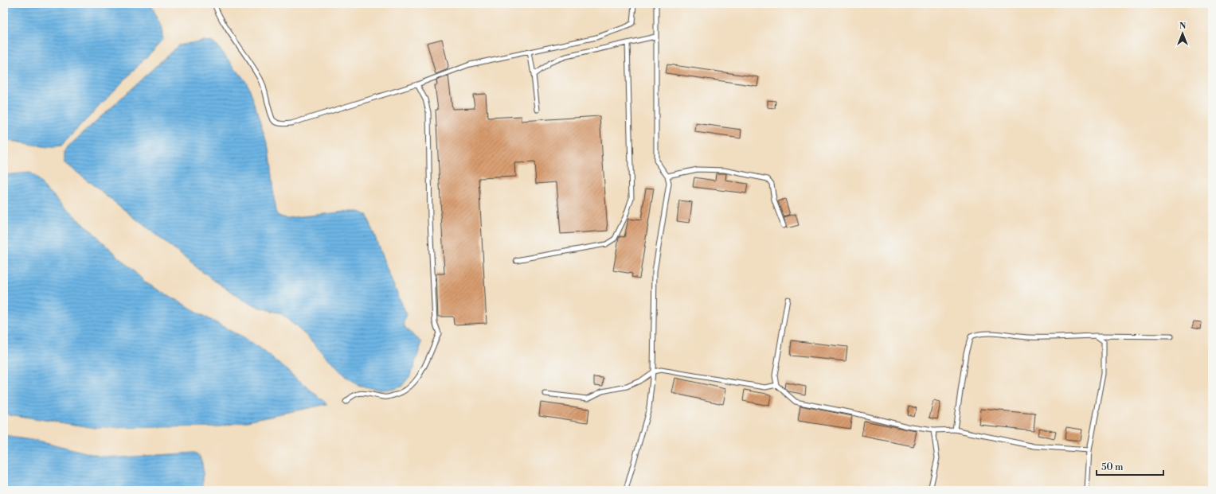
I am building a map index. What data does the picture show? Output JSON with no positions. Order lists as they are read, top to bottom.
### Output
{
  "scale_bar": "50 m",
  "north": "top"
}
